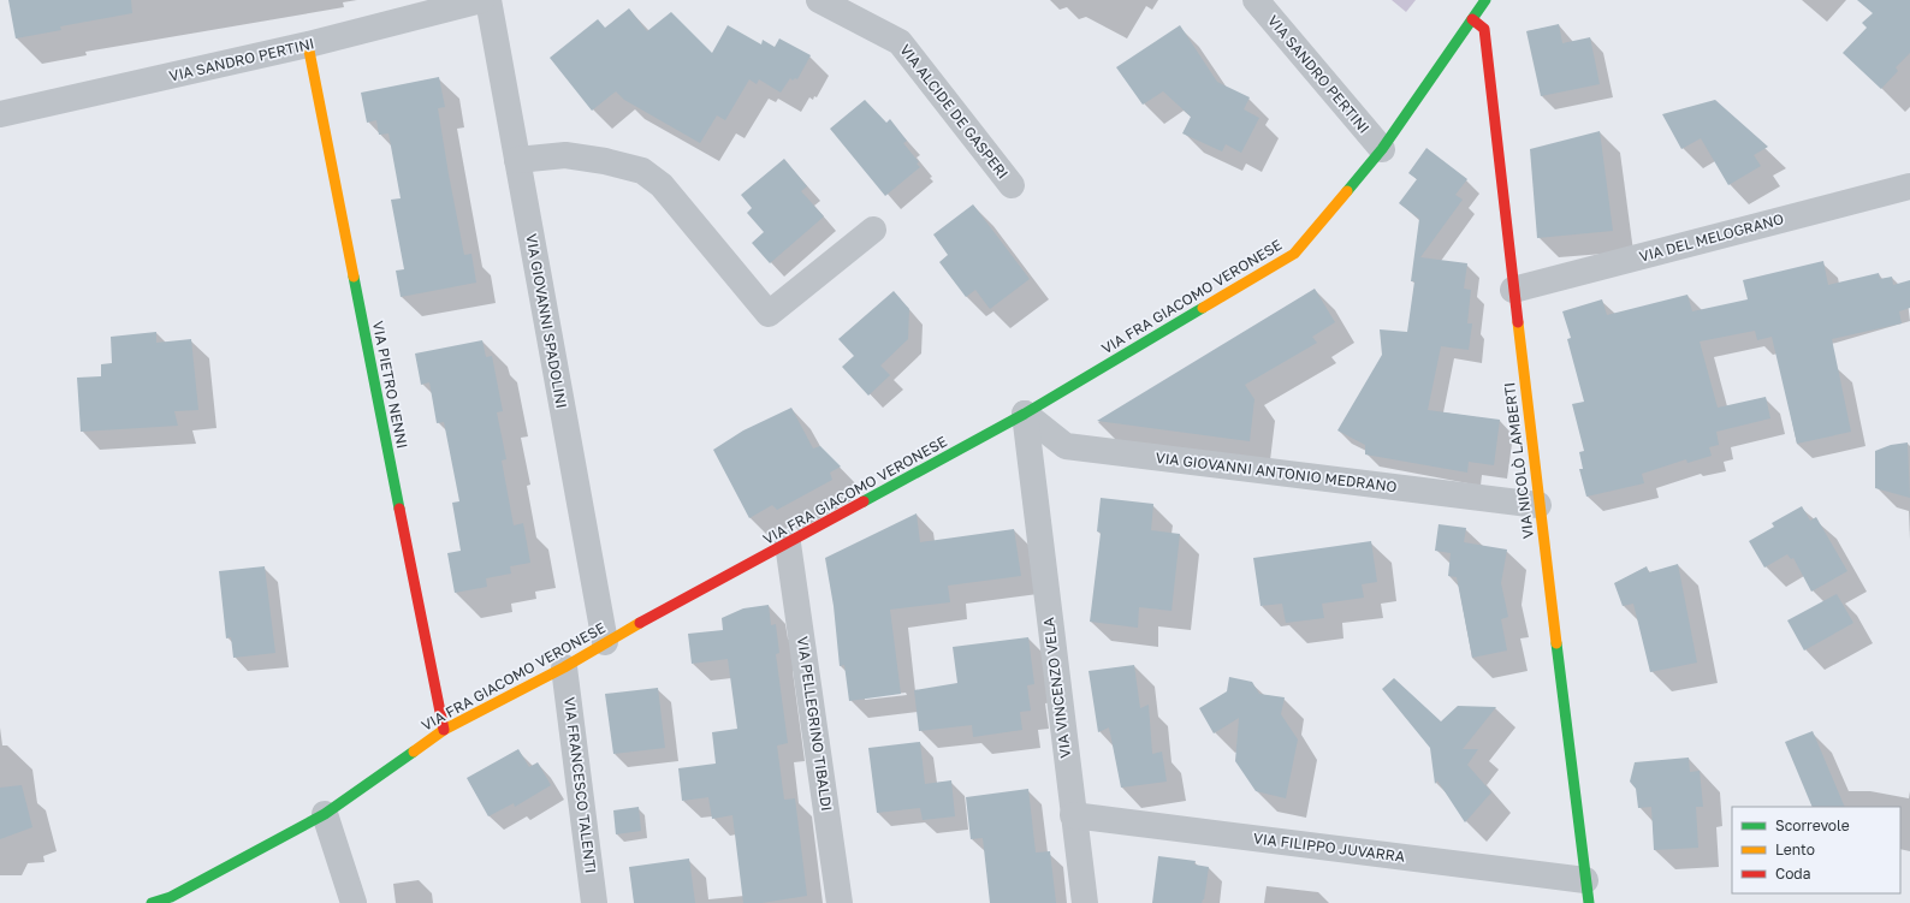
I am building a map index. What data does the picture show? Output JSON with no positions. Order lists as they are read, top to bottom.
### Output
{
  "streets": {
    "street": [
      "VIA SANDRO PERTINI",
      "VIA ALCIDE DE GASPERI",
      "VIA DEL MELOGRANO",
      "VIA FRA GIACOMO VERONESE",
      "VIA GIOVANNI SPADOLINI",
      "VIA PIETRO NENNI",
      "VIA NICOLÒ LAMBERTI",
      "VIA GIOVANNI ANTONIO MEDRANO",
      "VIA VINCENZO VELA",
      "VIA PELLEGRINO TIBALDI",
      "VIA FRANCESCO TALENTI",
      "VIA FILIPPO JUVARRA"
    ]
  },
  "crossings": [
    ["VIA SANDRO PERTINI", "VIA FRA GIACOMO VERONESE"],
    ["VIA SANDRO PERTINI", "VIA PIETRO NENNI"],
    ["VIA DEL MELOGRANO", "VIA NICOLÒ LAMBERTI"],
    ["VIA FRA GIACOMO VERONESE", "VIA GIOVANNI SPADOLINI"],
    ["VIA FRA GIACOMO VERONESE", "VIA PIETRO NENNI"],
    ["VIA FRA GIACOMO VERONESE", "VIA NICOLÒ LAMBERTI"],
    ["VIA FRA GIACOMO VERONESE", "VIA VINCENZO VELA"],
    ["VIA FRA GIACOMO VERONESE", "VIA PELLEGRINO TIBALDI"],
    ["VIA FRA GIACOMO VERONESE", "VIA FRANCESCO TALENTI"],
    ["VIA NICOLÒ LAMBERTI", "VIA GIOVANNI ANTONIO MEDRANO"],
    ["VIA NICOLÒ LAMBERTI", "VIA FILIPPO JUVARRA"],
    ["VIA VINCENZO VELA", "VIA FILIPPO JUVARRA"]
  ],
  "legend": ["Scorrevole", "Lento", "Coda"]
}
